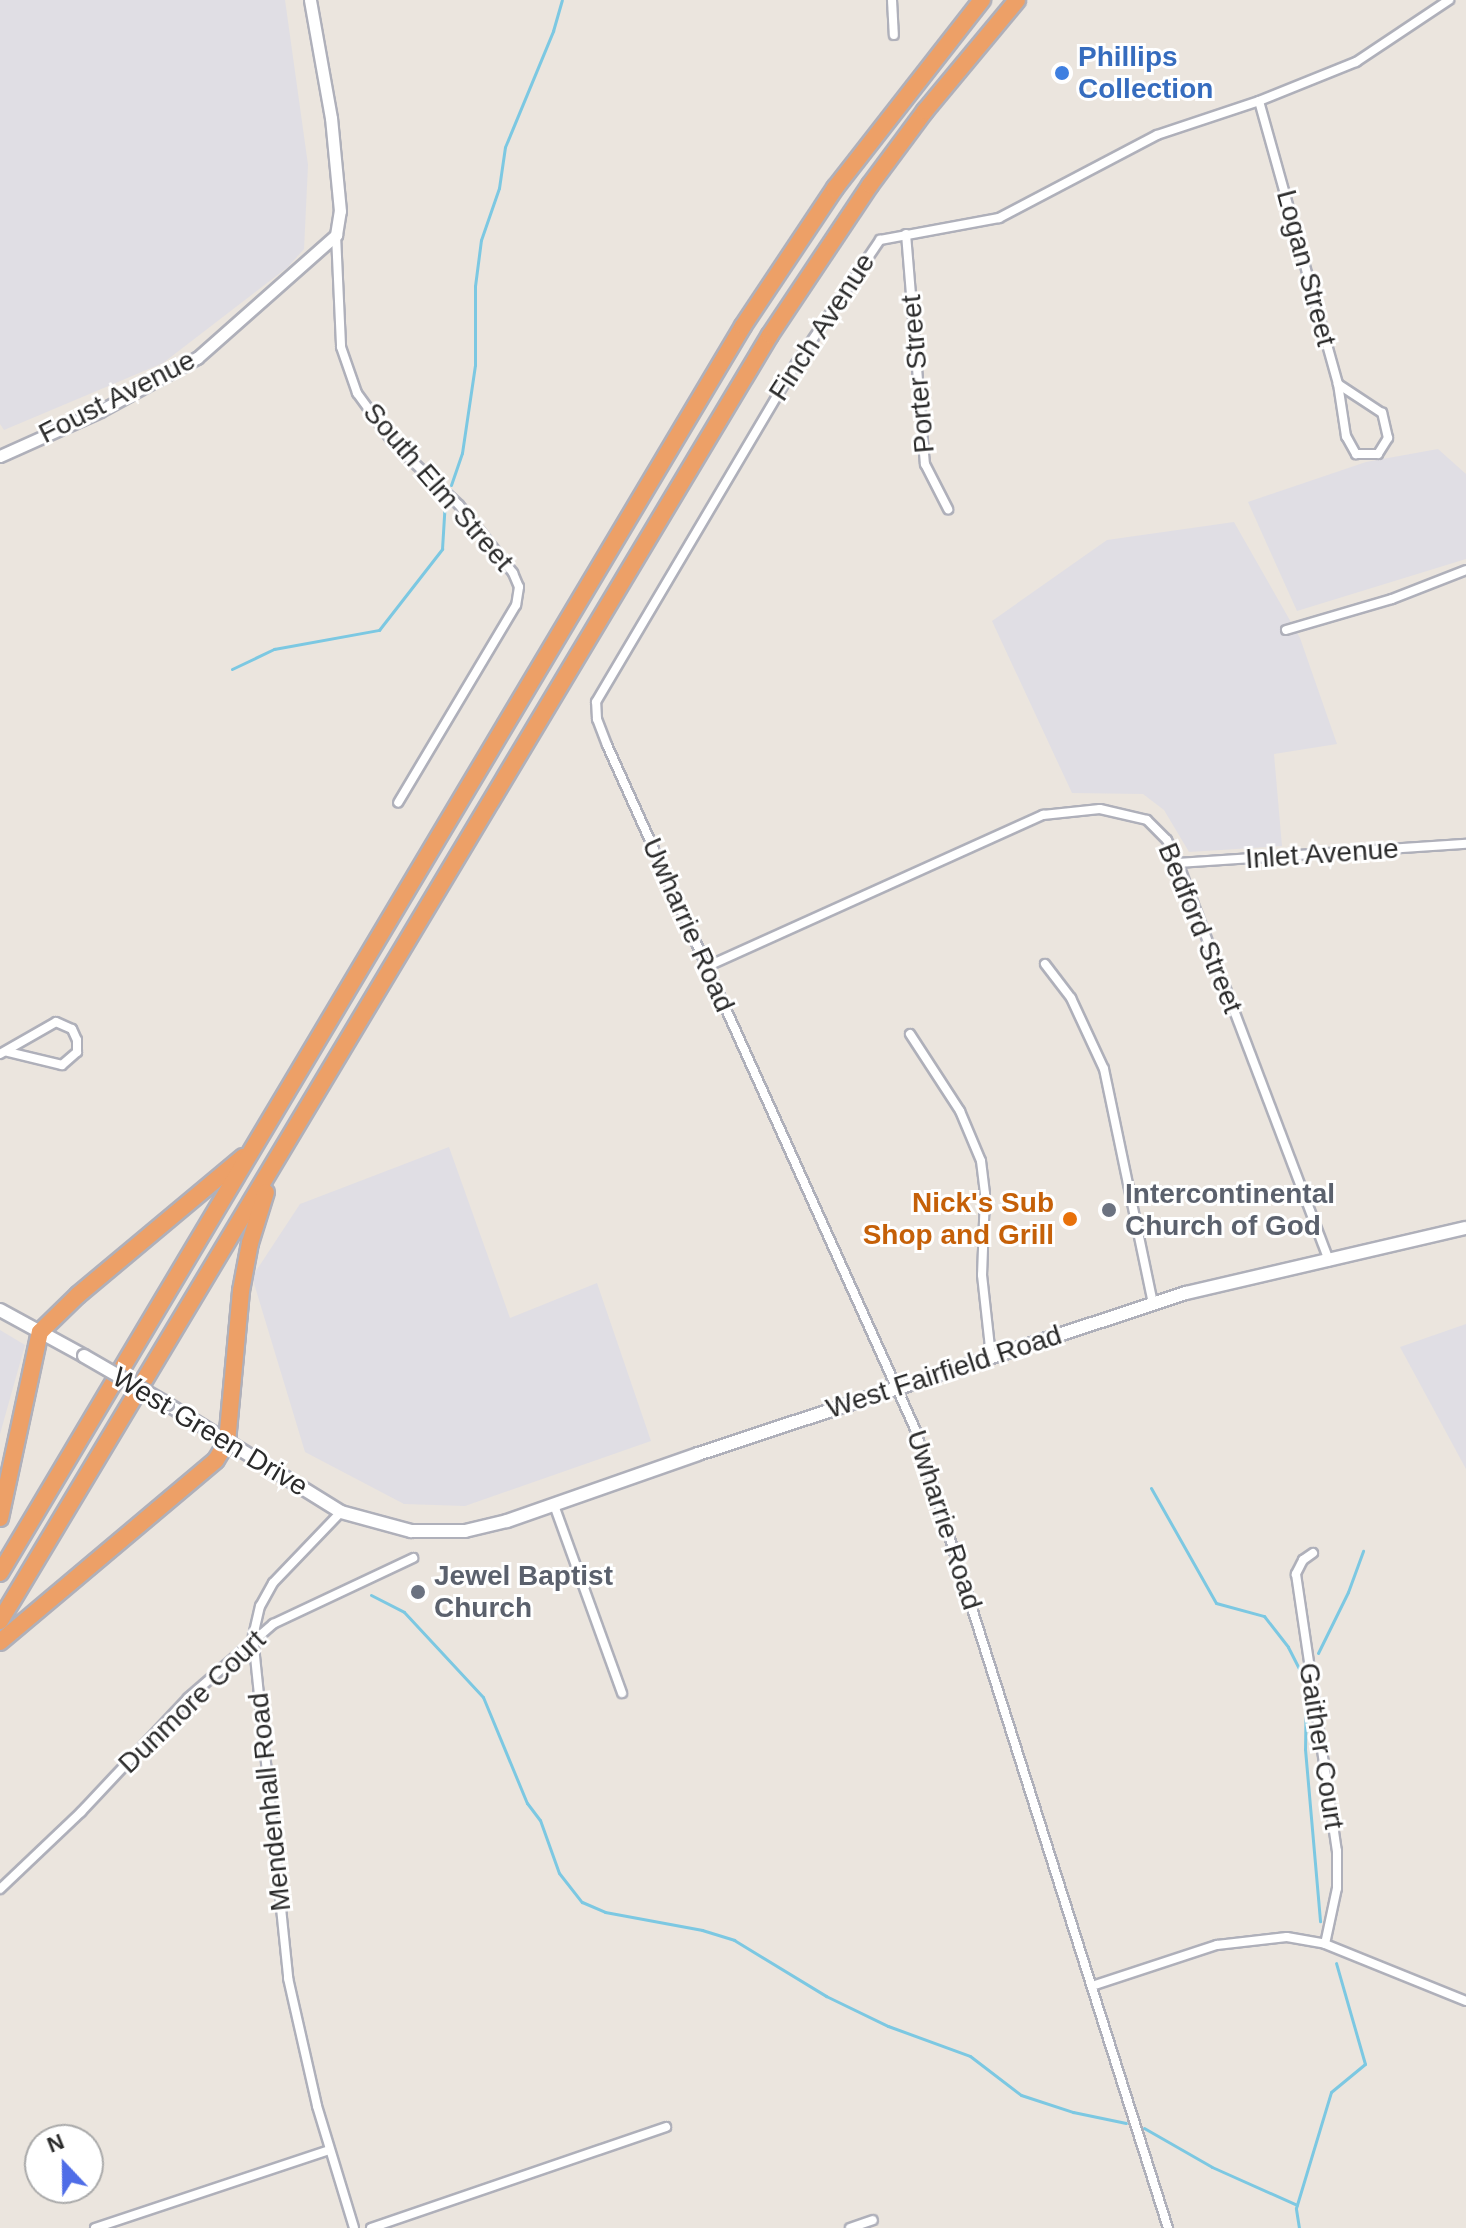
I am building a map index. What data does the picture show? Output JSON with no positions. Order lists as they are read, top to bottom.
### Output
{
  "streets": {
    "main road": ["West Fairfield Road", "West Green Drive"],
    "street": [
      "Logan Street",
      "Finch Avenue",
      "Porter Street",
      "Foust Avenue",
      "South Elm Street",
      "Inlet Avenue",
      "Uwharrie Road",
      "Bedford Street",
      "Dunmore Court",
      "Gaither Court",
      "Mendenhall Road"
    ]
  },
  "crossings": [
    ["Logan Street", "Finch Avenue"],
    ["Finch Avenue", "Porter Street"],
    ["Finch Avenue", "Uwharrie Road"],
    ["Foust Avenue", "South Elm Street"],
    ["Inlet Avenue", "Bedford Street"],
    ["Uwharrie Road", "Bedford Street"],
    ["Uwharrie Road", "West Fairfield Road"],
    ["Bedford Street", "West Fairfield Road"],
    ["West Fairfield Road", "West Green Drive"],
    ["West Green Drive", "Mendenhall Road"],
    ["Dunmore Court", "Mendenhall Road"]
  ],
  "places": [
    "Phillips Collection",
    "Intercontinental Church of God",
    "Nick's Sub Shop and Grill",
    "Jewel Baptist Church"
  ],
  "north": "top"
}
